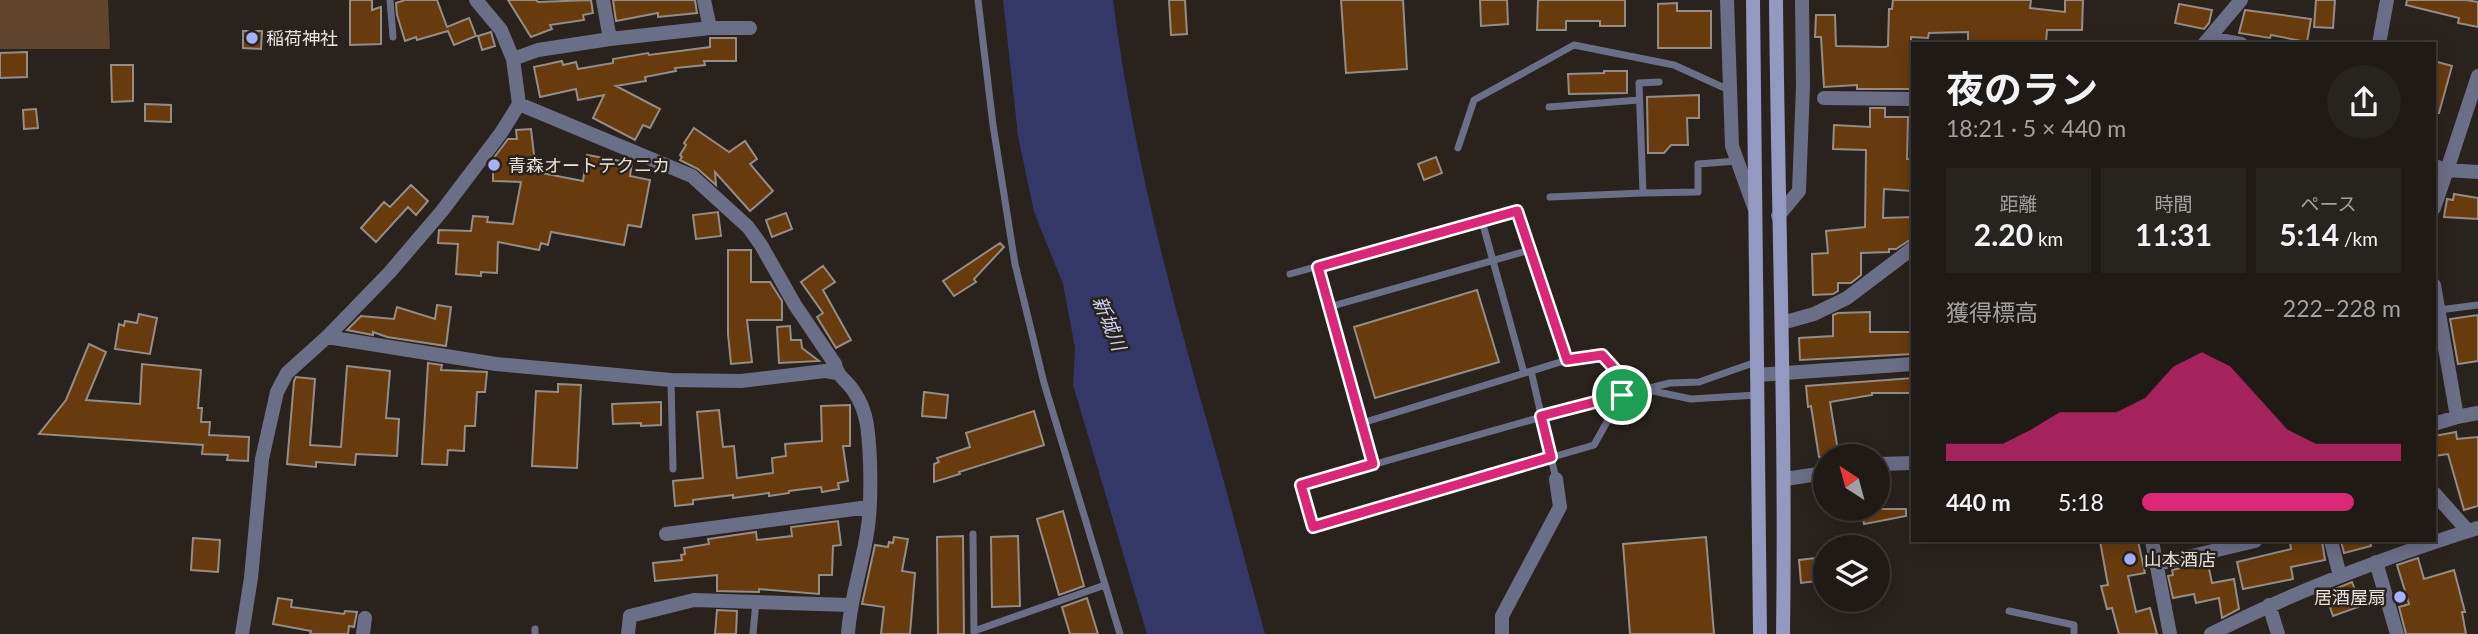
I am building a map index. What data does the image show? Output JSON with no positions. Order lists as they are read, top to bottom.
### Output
{
  "water": ["新城川"],
  "places": [
    "稲荷神社",
    "青森オートテクニカ",
    "山本酒店",
    "居酒屋扇"
  ],
  "north": "top left",
  "page": {
    "heading": ["夜のラン", "18:21 · 5 × 440 m"],
    "stats": [
      ["距離", "2.20 km"],
      ["時間", "11:31"],
      ["ペース", "5:14 /km"]
    ],
    "chart": ["獲得標高", "222–228 m"],
    "list": [
      {
        "name": "440 m",
        "note": "5:18"
      }
    ]
  }
}
